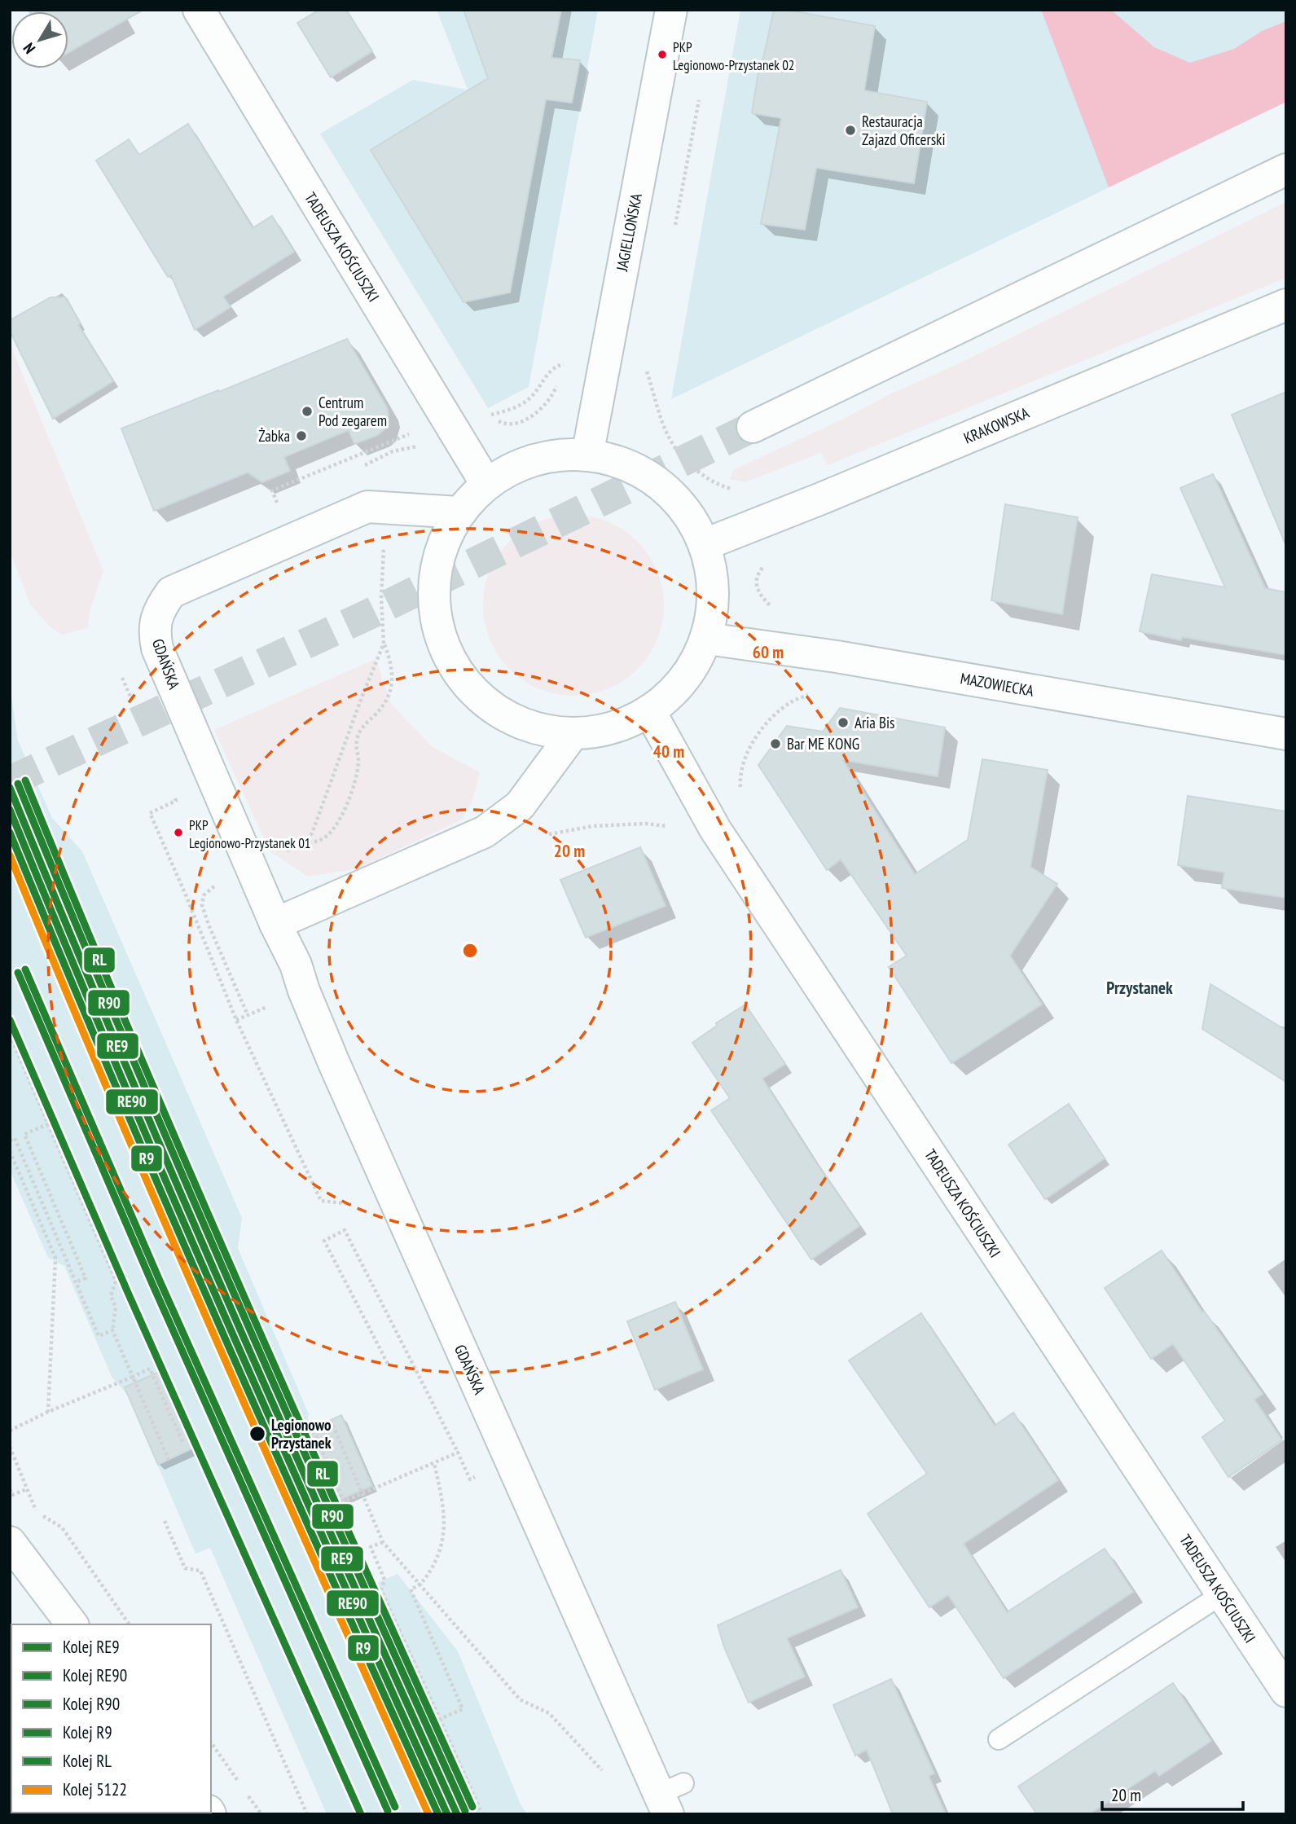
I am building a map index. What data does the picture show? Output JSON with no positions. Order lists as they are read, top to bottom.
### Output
{
  "streets": {
    "street": [
      "JAGIELLOŃSKA",
      "TADEUSZA KOŚCIUSZKI",
      "KRAKOWSKA",
      "GDAŃSKA",
      "MAZOWIECKA"
    ]
  },
  "districts": ["Przystanek"],
  "places": [
    "PKP Legionowo-Przystanek 02",
    "Restauracja Zajazd Oficerski",
    "Centrum Pod zegarem",
    "Żabka",
    "Aria Bis",
    "Bar ME KONG",
    "PKP Legionowo-Przystanek 01",
    "Legionowo Przystanek"
  ],
  "lines": [
    "rail line RL",
    "rail line R90",
    "rail line RE9",
    "rail line RE90",
    "rail line R9",
    "rail line 5122"
  ],
  "legend": [
    "Kolej RE9",
    "Kolej RE90",
    "Kolej R90",
    "Kolej R9",
    "Kolej RL",
    "Kolej 5122"
  ],
  "scale_bar": "20 m",
  "north": "bottom left",
  "rings": ["60 m", "40 m", "20 m"]
}
